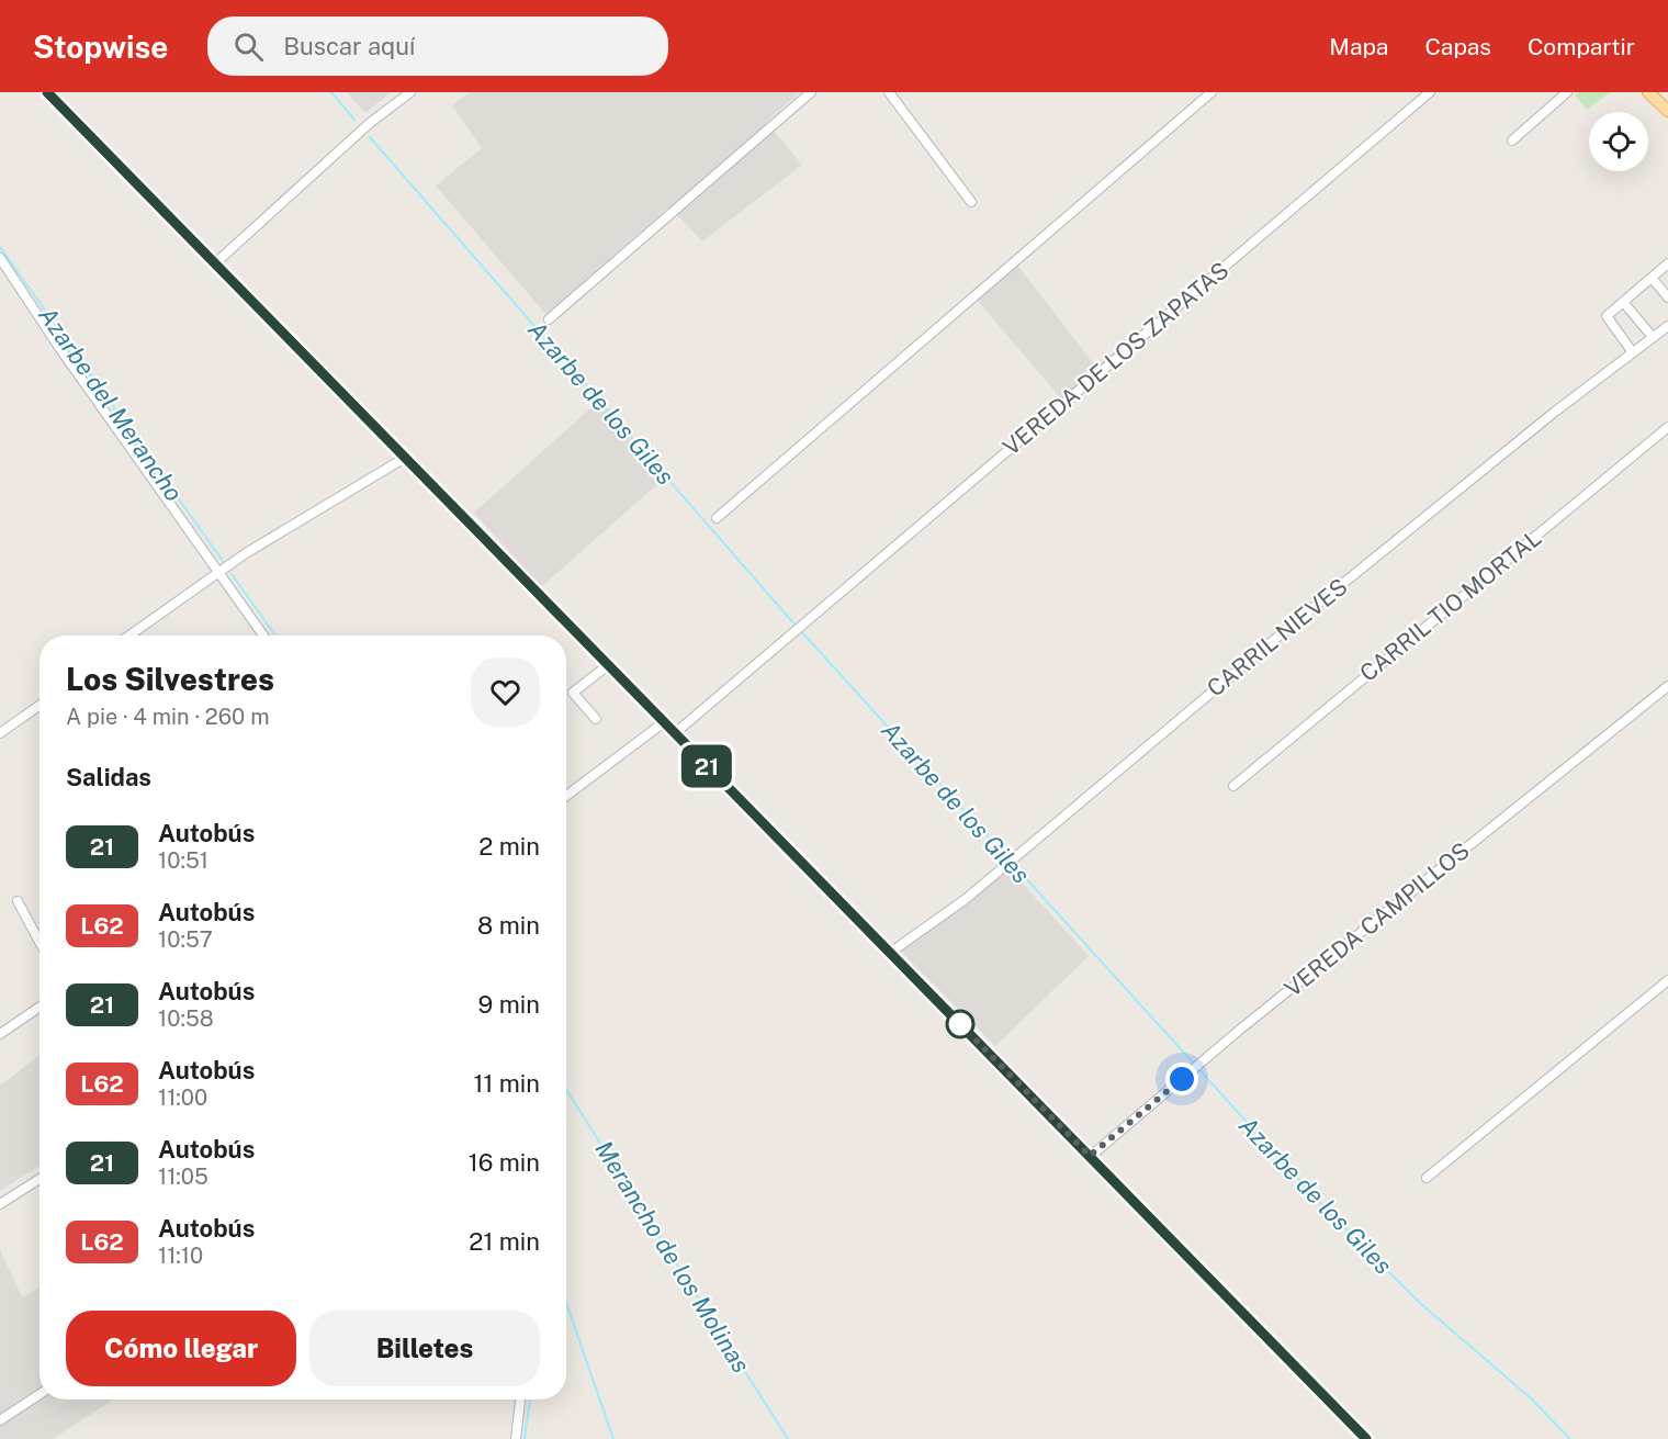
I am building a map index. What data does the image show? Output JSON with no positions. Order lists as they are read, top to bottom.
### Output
{
  "streets": {
    "street": [
      "VEREDA DE LOS ZAPATAS",
      "CARRIL TIO MORTAL",
      "CARRIL NIEVES",
      "VEREDA CAMPILLOS"
    ]
  },
  "water": ["Azarbe de los Giles", "Azarbe del Merancho", "Merancho de los Molinas"],
  "lines": ["bus line 21"],
  "page": {
    "header": "Stopwise",
    "search": "Buscar aquí",
    "nav": ["Mapa", "Capas", "Compartir"],
    "on_map": "21",
    "heading": [
      ["Los Silvestres", "A pie · 4 min · 260 m"],
      "Salidas"
    ],
    "list": [
      {
        "mark": "21",
        "name": "Autobús",
        "note": "10:51",
        "value": "2 min"
      },
      {
        "mark": "L62",
        "name": "Autobús",
        "note": "10:57",
        "value": "8 min"
      },
      {
        "mark": "21",
        "name": "Autobús",
        "note": "10:58",
        "value": "9 min"
      },
      {
        "mark": "L62",
        "name": "Autobús",
        "note": "11:00",
        "value": "11 min"
      },
      {
        "mark": "21",
        "name": "Autobús",
        "note": "11:05",
        "value": "16 min"
      },
      {
        "mark": "L62",
        "name": "Autobús",
        "note": "11:10",
        "value": "21 min"
      }
    ],
    "buttons": ["Cómo llegar", "Billetes"]
  }
}
